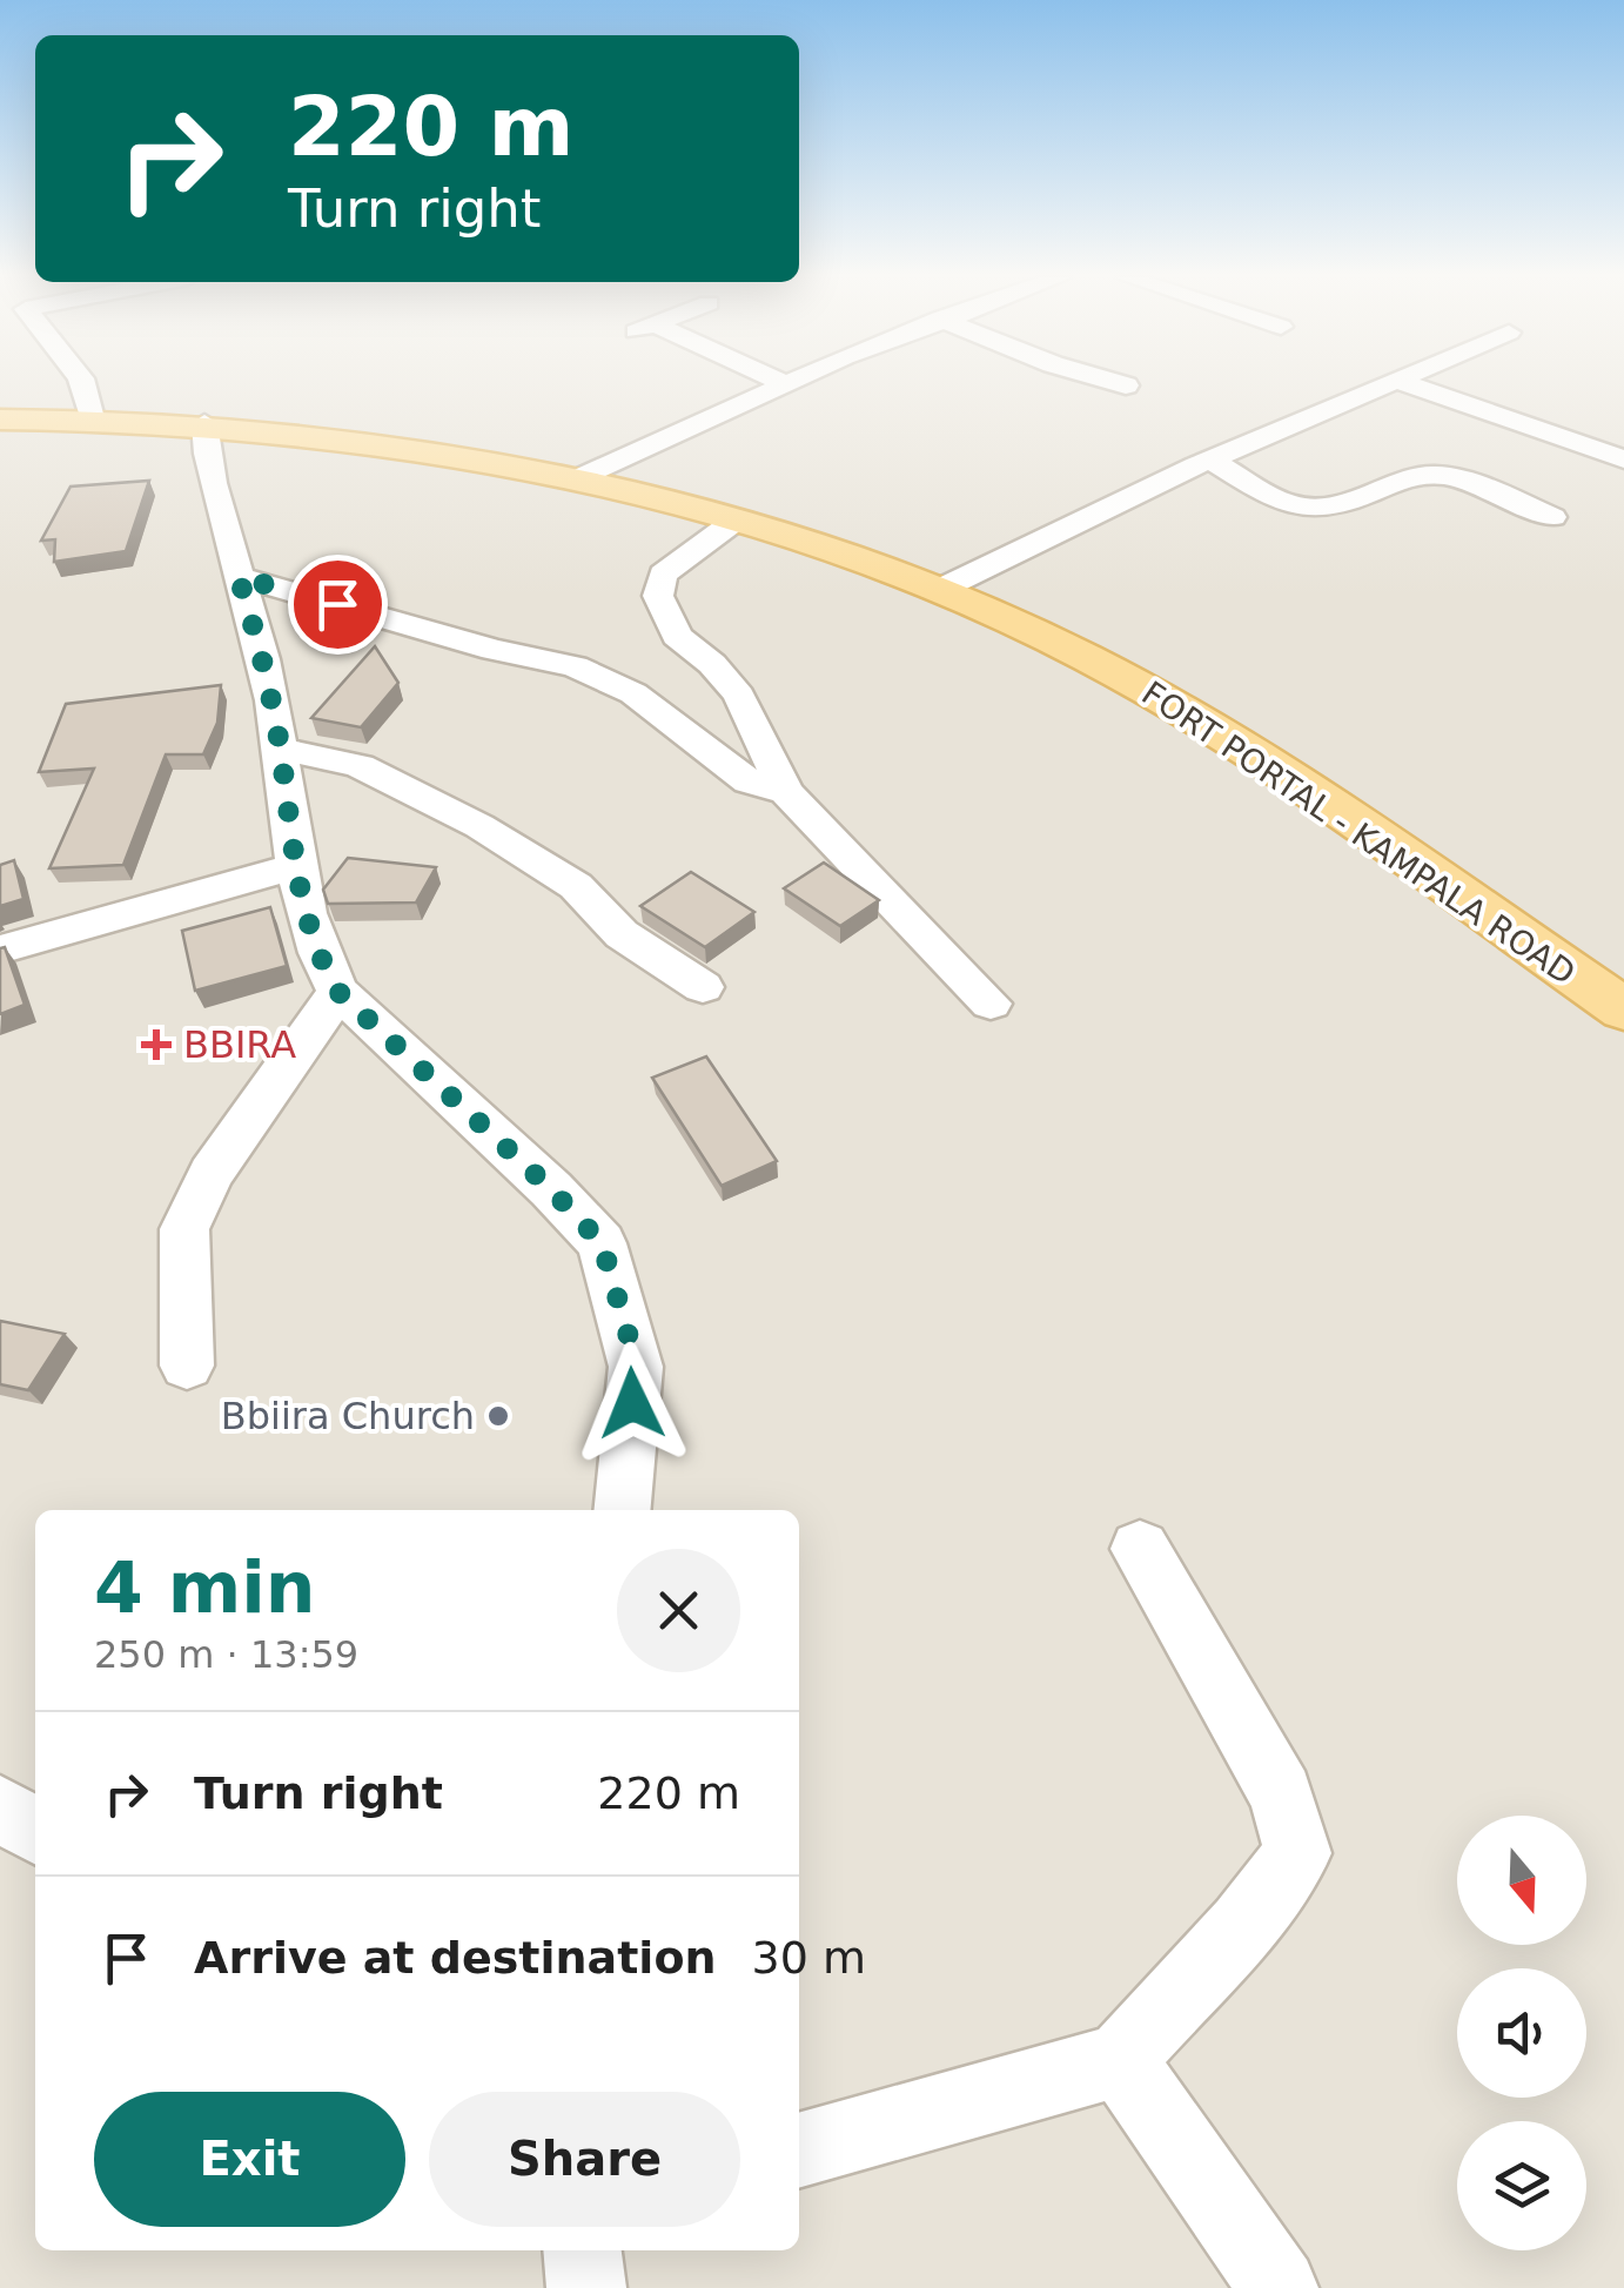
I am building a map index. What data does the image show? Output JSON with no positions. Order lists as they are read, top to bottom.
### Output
{
  "streets": {
    "main road": ["FORT PORTAL - KAMPALA ROAD"]
  },
  "places": {
    "health": ["BBIRA"],
    "other": ["Bbiira Church"]
  },
  "north": "bottom",
  "page": {
    "turn": ["220 m", "Turn right"],
    "heading": ["4 min", "250 m · 13:59"],
    "list": [
      {
        "name": "Turn right",
        "value": "220 m"
      },
      {
        "name": "Arrive at destination",
        "value": "30 m"
      }
    ],
    "buttons": ["Exit", "Share"]
  }
}
